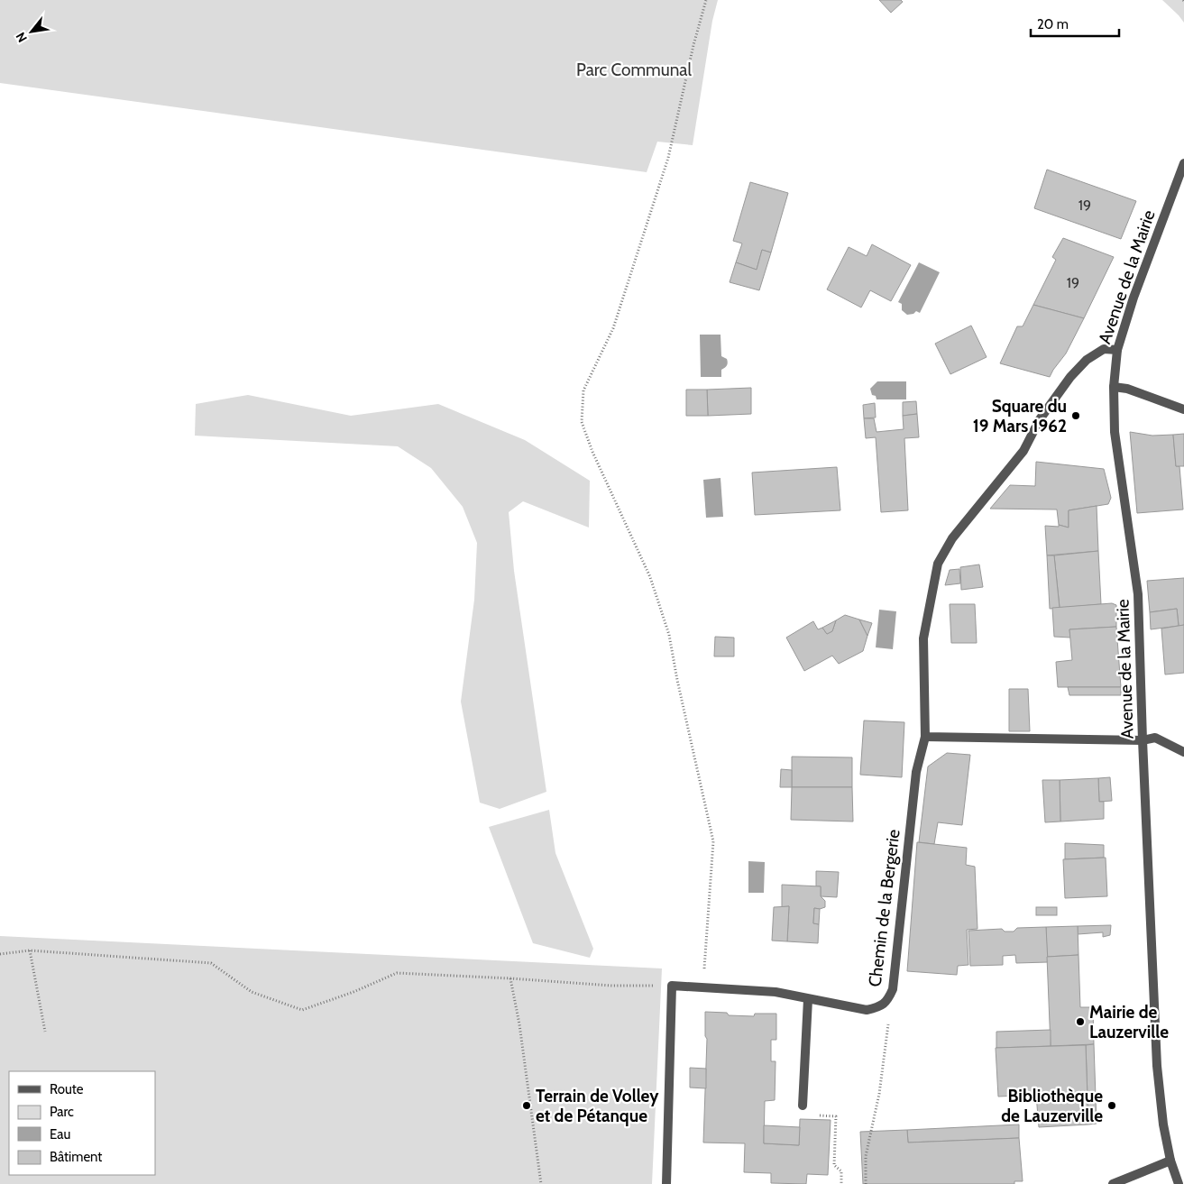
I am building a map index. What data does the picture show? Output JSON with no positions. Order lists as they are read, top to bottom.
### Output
{
  "streets": {
    "street": ["Avenue de la Mairie", "Chemin de la Bergerie"]
  },
  "crossings": [
    ["Avenue de la Mairie", "Chemin de la Bergerie"]
  ],
  "parks": ["Parc Communal"],
  "places": [
    "Square du 19 Mars 1962",
    "Mairie de Lauzerville",
    "Terrain de Volley et de Pétanque",
    "Bibliothèque de Lauzerville"
  ],
  "house_numbers": ["19", "19"],
  "legend": [
    "Route",
    "Parc",
    "Eau",
    "Bâtiment"
  ],
  "scale_bar": "20 m",
  "north": "bottom left"
}
